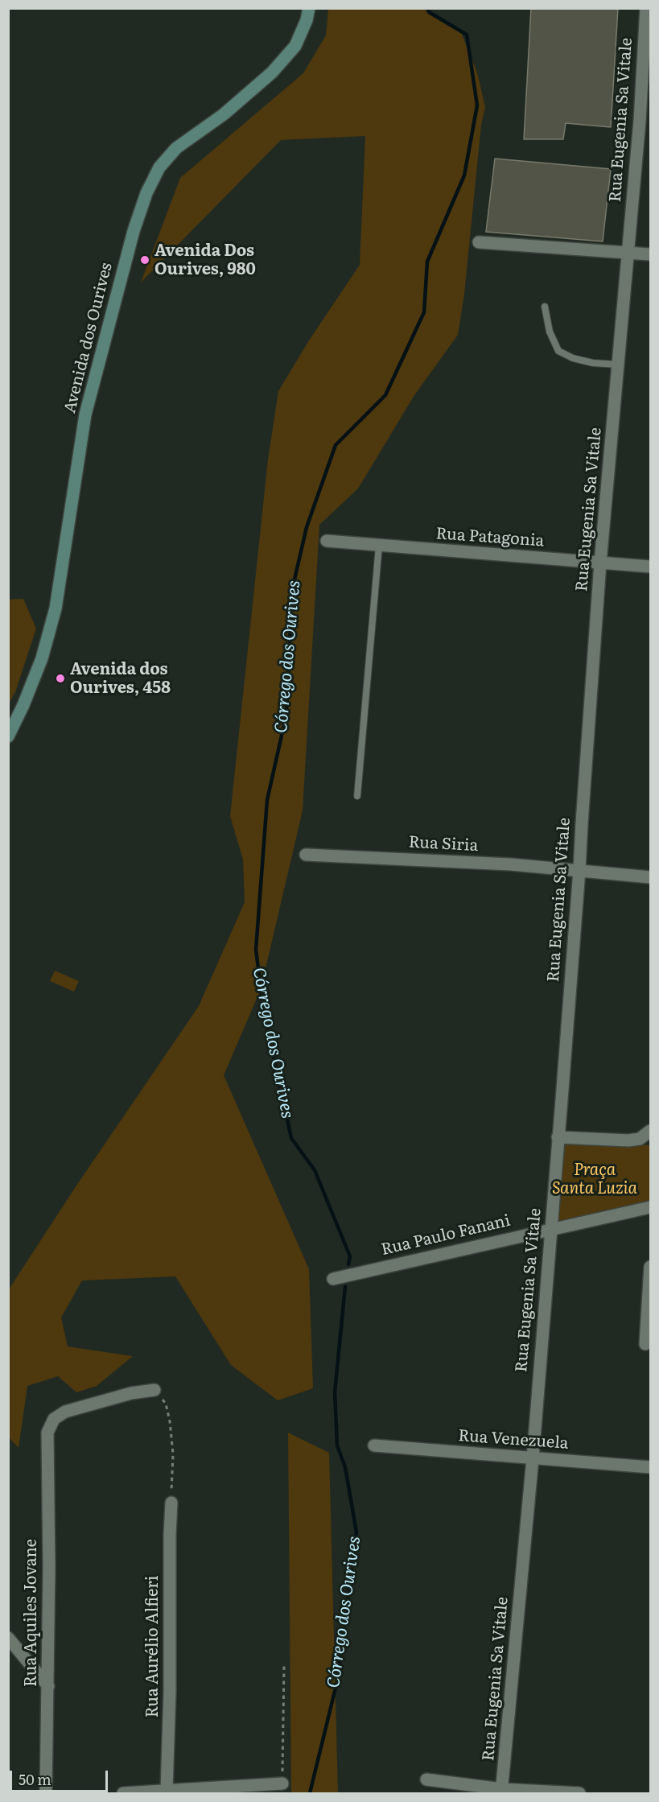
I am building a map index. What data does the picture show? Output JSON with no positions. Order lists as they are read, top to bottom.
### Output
{
  "streets": {
    "main road": ["Avenida dos Ourives"],
    "street": [
      "Rua Eugenia Sa Vitale",
      "Rua Patagonia",
      "Rua Siria",
      "Rua Paulo Fanani",
      "Rua Venezuela",
      "Rua Aquiles Jovane",
      "Rua Aurélio Alfieri"
    ]
  },
  "crossings": [
    ["Rua Eugenia Sa Vitale", "Rua Patagonia"],
    ["Rua Eugenia Sa Vitale", "Rua Siria"],
    ["Rua Eugenia Sa Vitale", "Rua Paulo Fanani"],
    ["Rua Eugenia Sa Vitale", "Rua Venezuela"]
  ],
  "water": ["Córrego dos Ourives"],
  "parks": ["Praça Santa Luzia"],
  "places": ["Avenida Dos Ourives, 980", "Avenida dos Ourives, 458"],
  "scale_bar": "50 m"
}
